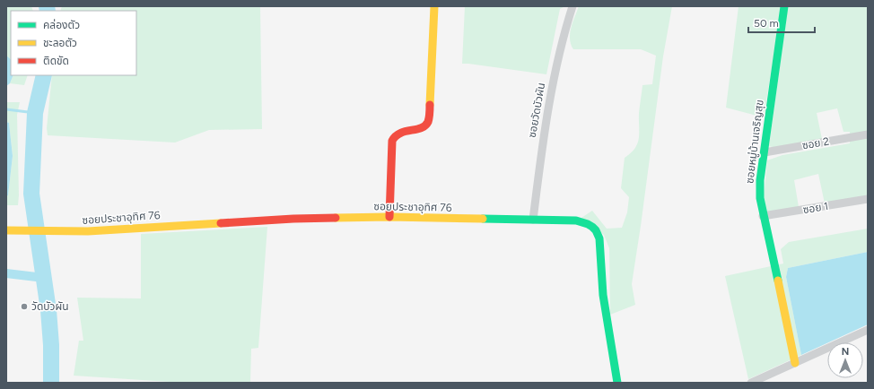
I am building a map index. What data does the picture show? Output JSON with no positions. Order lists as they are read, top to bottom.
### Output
{
  "streets": {
    "street": [
      "ซอยวัดบัวผัน",
      "ซอยหมู่บ้านเจริญสุข",
      "ซอย 2",
      "ซอยประชาอุทิศ 76",
      "ซอย 1"
    ]
  },
  "crossings": [
    ["ซอยวัดบัวผัน", "ซอยประชาอุทิศ 76"],
    ["ซอยหมู่บ้านเจริญสุข", "ซอย 2"],
    ["ซอยหมู่บ้านเจริญสุข", "ซอย 1"]
  ],
  "places": ["วัดบัวผัน"],
  "legend": ["คล่องตัว", "ชะลอตัว", "ติดขัด"],
  "scale_bar": "50 m",
  "north": "top"
}
